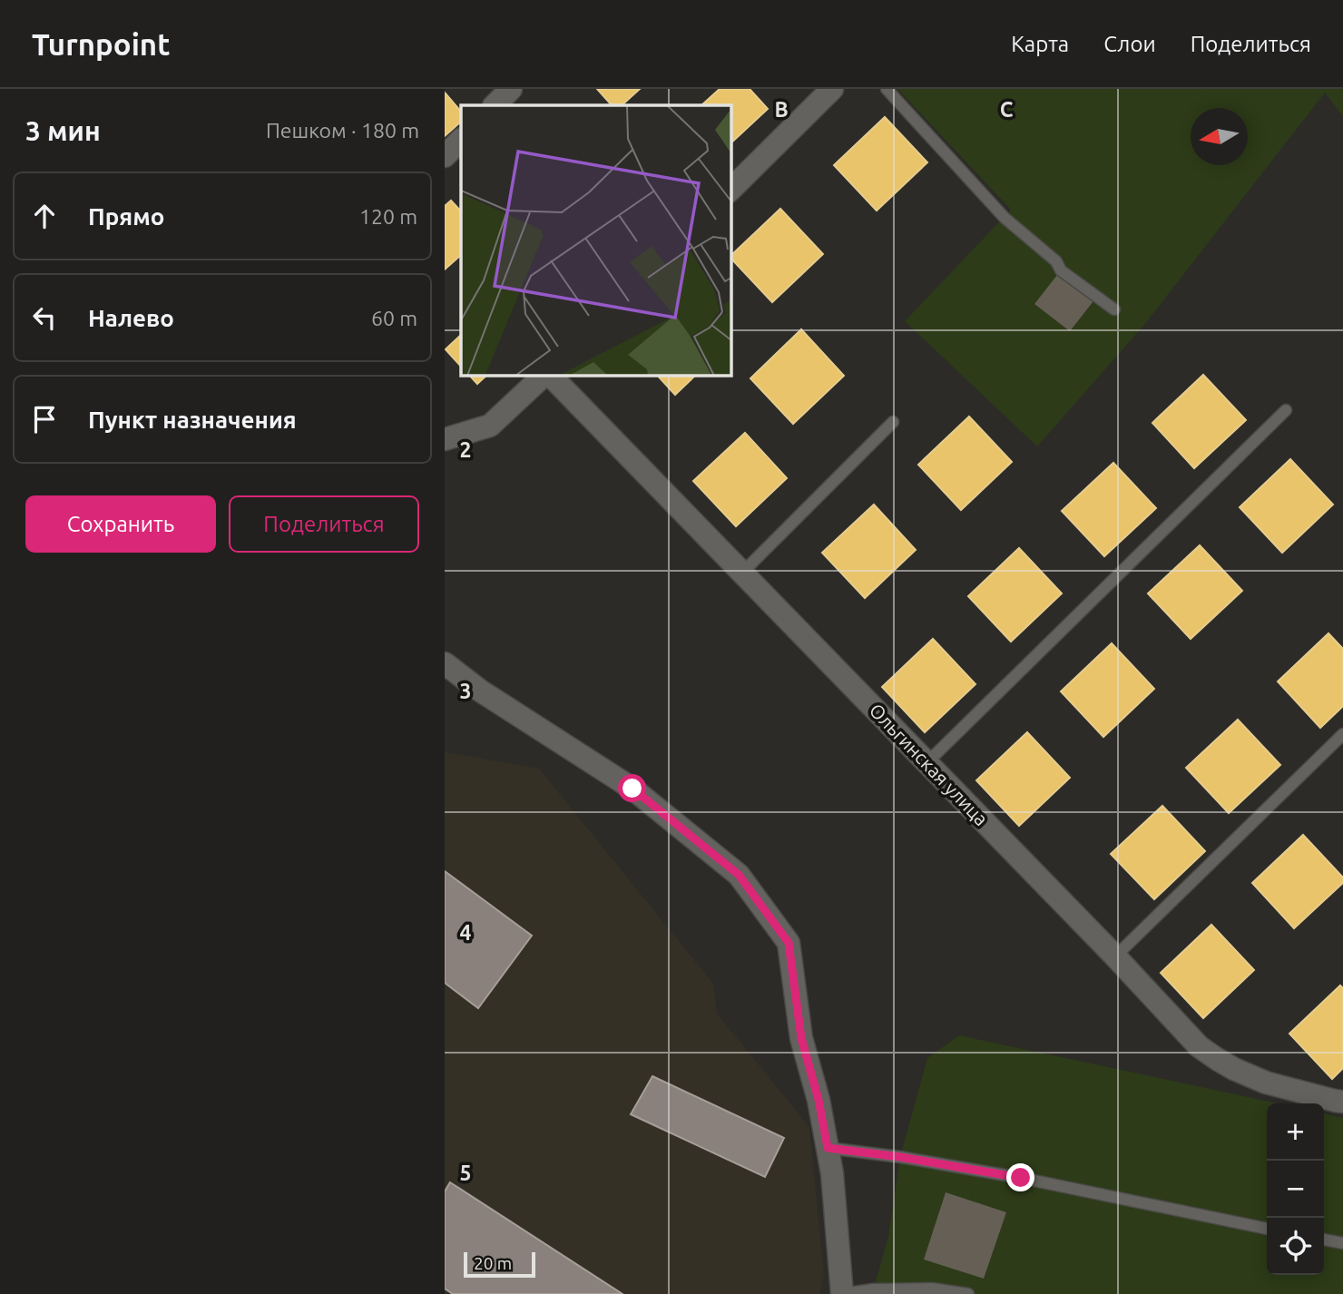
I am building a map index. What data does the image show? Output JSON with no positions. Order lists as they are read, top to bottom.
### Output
{
  "streets": {
    "street": ["Ольгинская улица"]
  },
  "scale_bar": "20 m",
  "north": "left",
  "page": {
    "header": "Turnpoint",
    "nav": ["Карта", "Слои", "Поделиться"],
    "heading": ["3 мин", "Пешком · 180 m"],
    "list": [
      ["Прямо", "120 m"],
      ["Налево", "60 m"],
      "Пункт назначения"
    ],
    "buttons": ["Сохранить", "Поделиться"],
    "map_buttons": ["+", "−"],
    "scale": "20 m"
  },
  "grid": {
    "columns": ["B", "C"],
    "rows": [
      "2",
      "3",
      "4",
      "5"
    ]
  }
}
